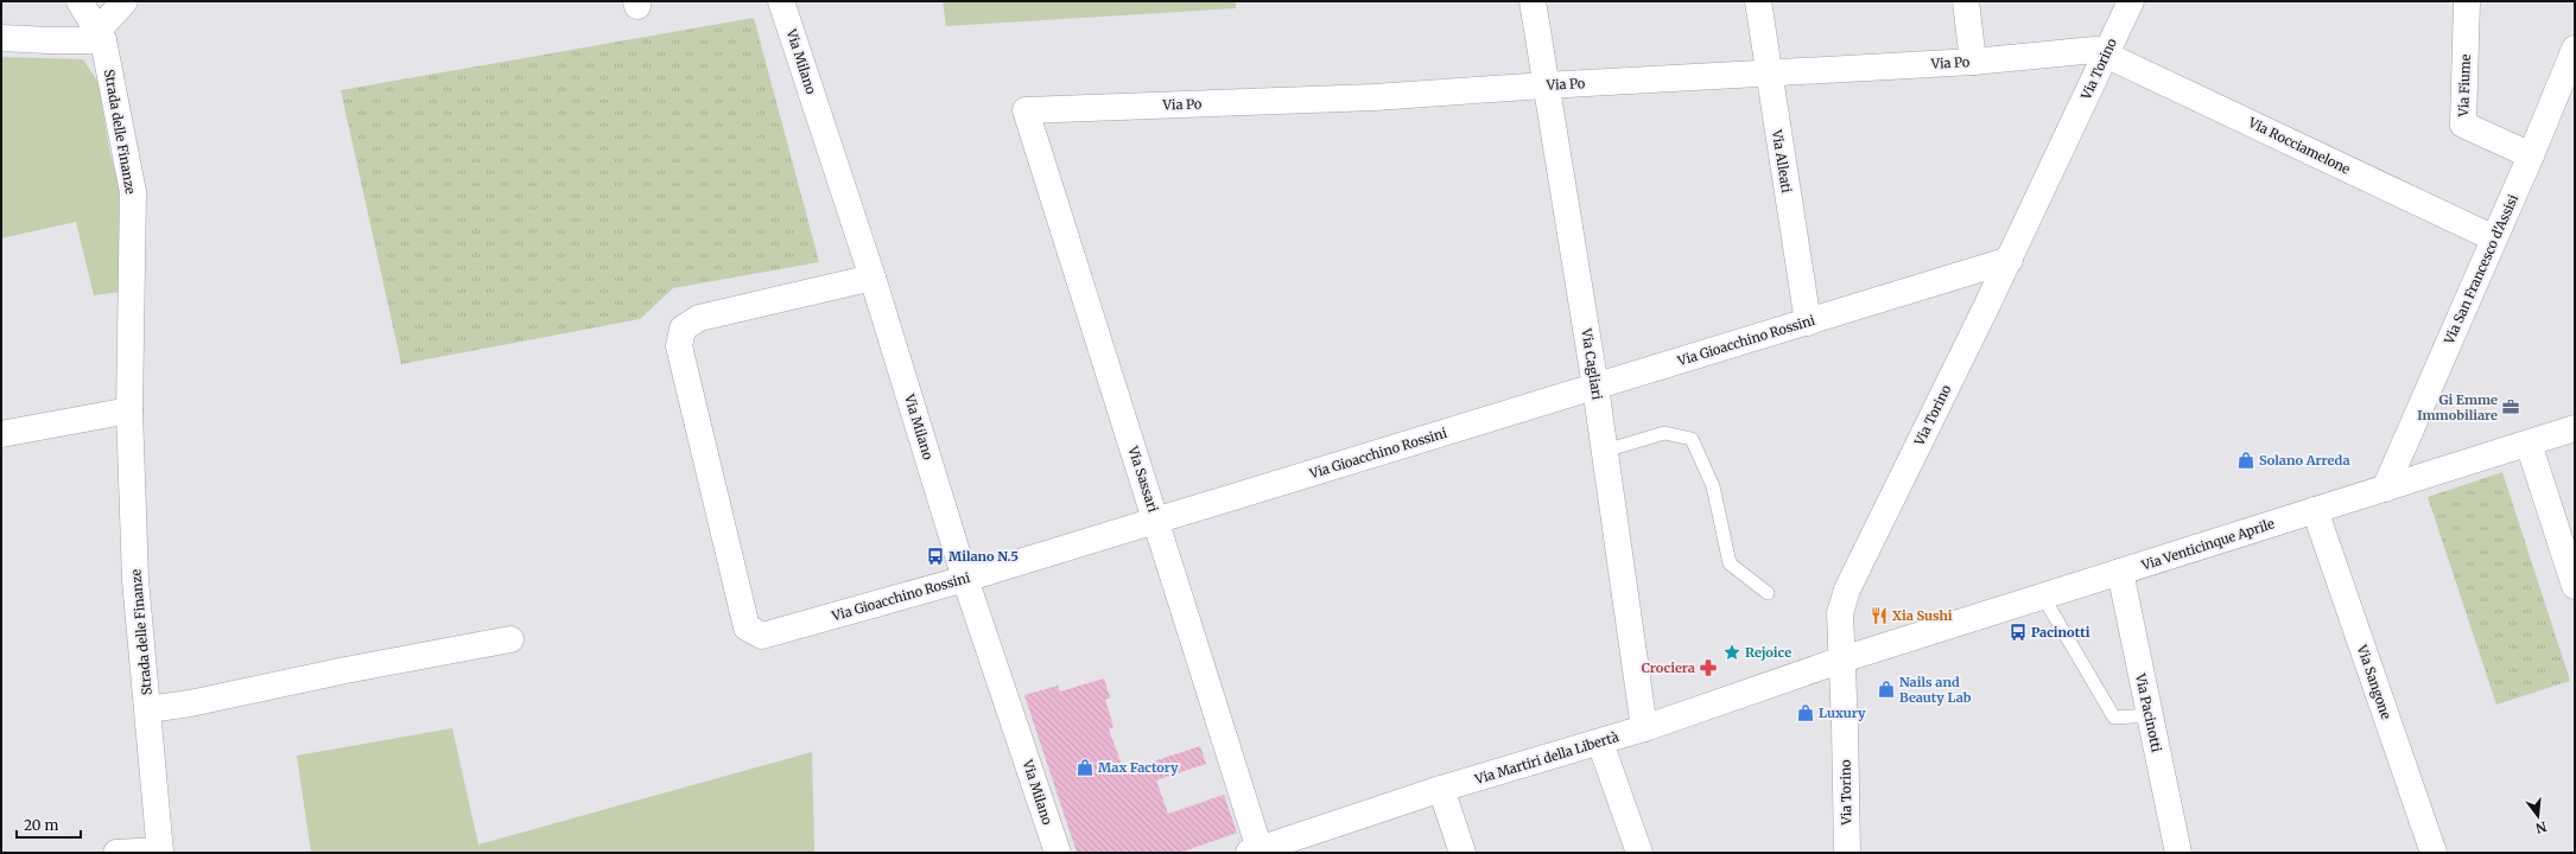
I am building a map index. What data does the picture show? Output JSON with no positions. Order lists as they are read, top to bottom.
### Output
{
  "streets": {
    "street": [
      "Via Milano",
      "Via Po",
      "Via Torino",
      "Via Fiume",
      "Strada delle Finanze",
      "Via Rocciamelone",
      "Via Alleati",
      "Via San Francesco d'Assisi",
      "Via Gioacchino Rossini",
      "Via Cagliari",
      "Via Sassari",
      "Via Venticinque Aprile",
      "Via Sangone",
      "Via Pacinotti",
      "Via Martiri della Libertà"
    ]
  },
  "crossings": [
    ["Via Milano", "Via Gioacchino Rossini"],
    ["Via Po", "Via Torino"],
    ["Via Po", "Via Rocciamelone"],
    ["Via Po", "Via Alleati"],
    ["Via Po", "Via Cagliari"],
    ["Via Po", "Via Sassari"],
    ["Via Torino", "Via Rocciamelone"],
    ["Via Torino", "Via Gioacchino Rossini"],
    ["Via Torino", "Via Venticinque Aprile"],
    ["Via Torino", "Via Martiri della Libertà"],
    ["Via Fiume", "Via San Francesco d'Assisi"],
    ["Via Rocciamelone", "Via San Francesco d'Assisi"],
    ["Via Alleati", "Via Gioacchino Rossini"],
    ["Via San Francesco d'Assisi", "Via Venticinque Aprile"],
    ["Via Gioacchino Rossini", "Via Cagliari"],
    ["Via Gioacchino Rossini", "Via Sassari"],
    ["Via Cagliari", "Via Martiri della Libertà"],
    ["Via Sassari", "Via Martiri della Libertà"],
    ["Via Venticinque Aprile", "Via Sangone"],
    ["Via Venticinque Aprile", "Via Pacinotti"],
    ["Via Venticinque Aprile", "Via Martiri della Libertà"]
  ],
  "places": {
    "office": ["Gi Emme Immobiliare"],
    "shop": [
      "Solano Arreda",
      "Nails and Beauty Lab",
      "Luxury",
      "Max Factory"
    ],
    "bus stop": ["Milano N.5", "Pacinotti"],
    "restaurant": ["Xia Sushi"],
    "place": ["Rejoice"],
    "pharmacy": ["Crociera"]
  },
  "scale_bar": "20 m",
  "north": "bottom"
}
